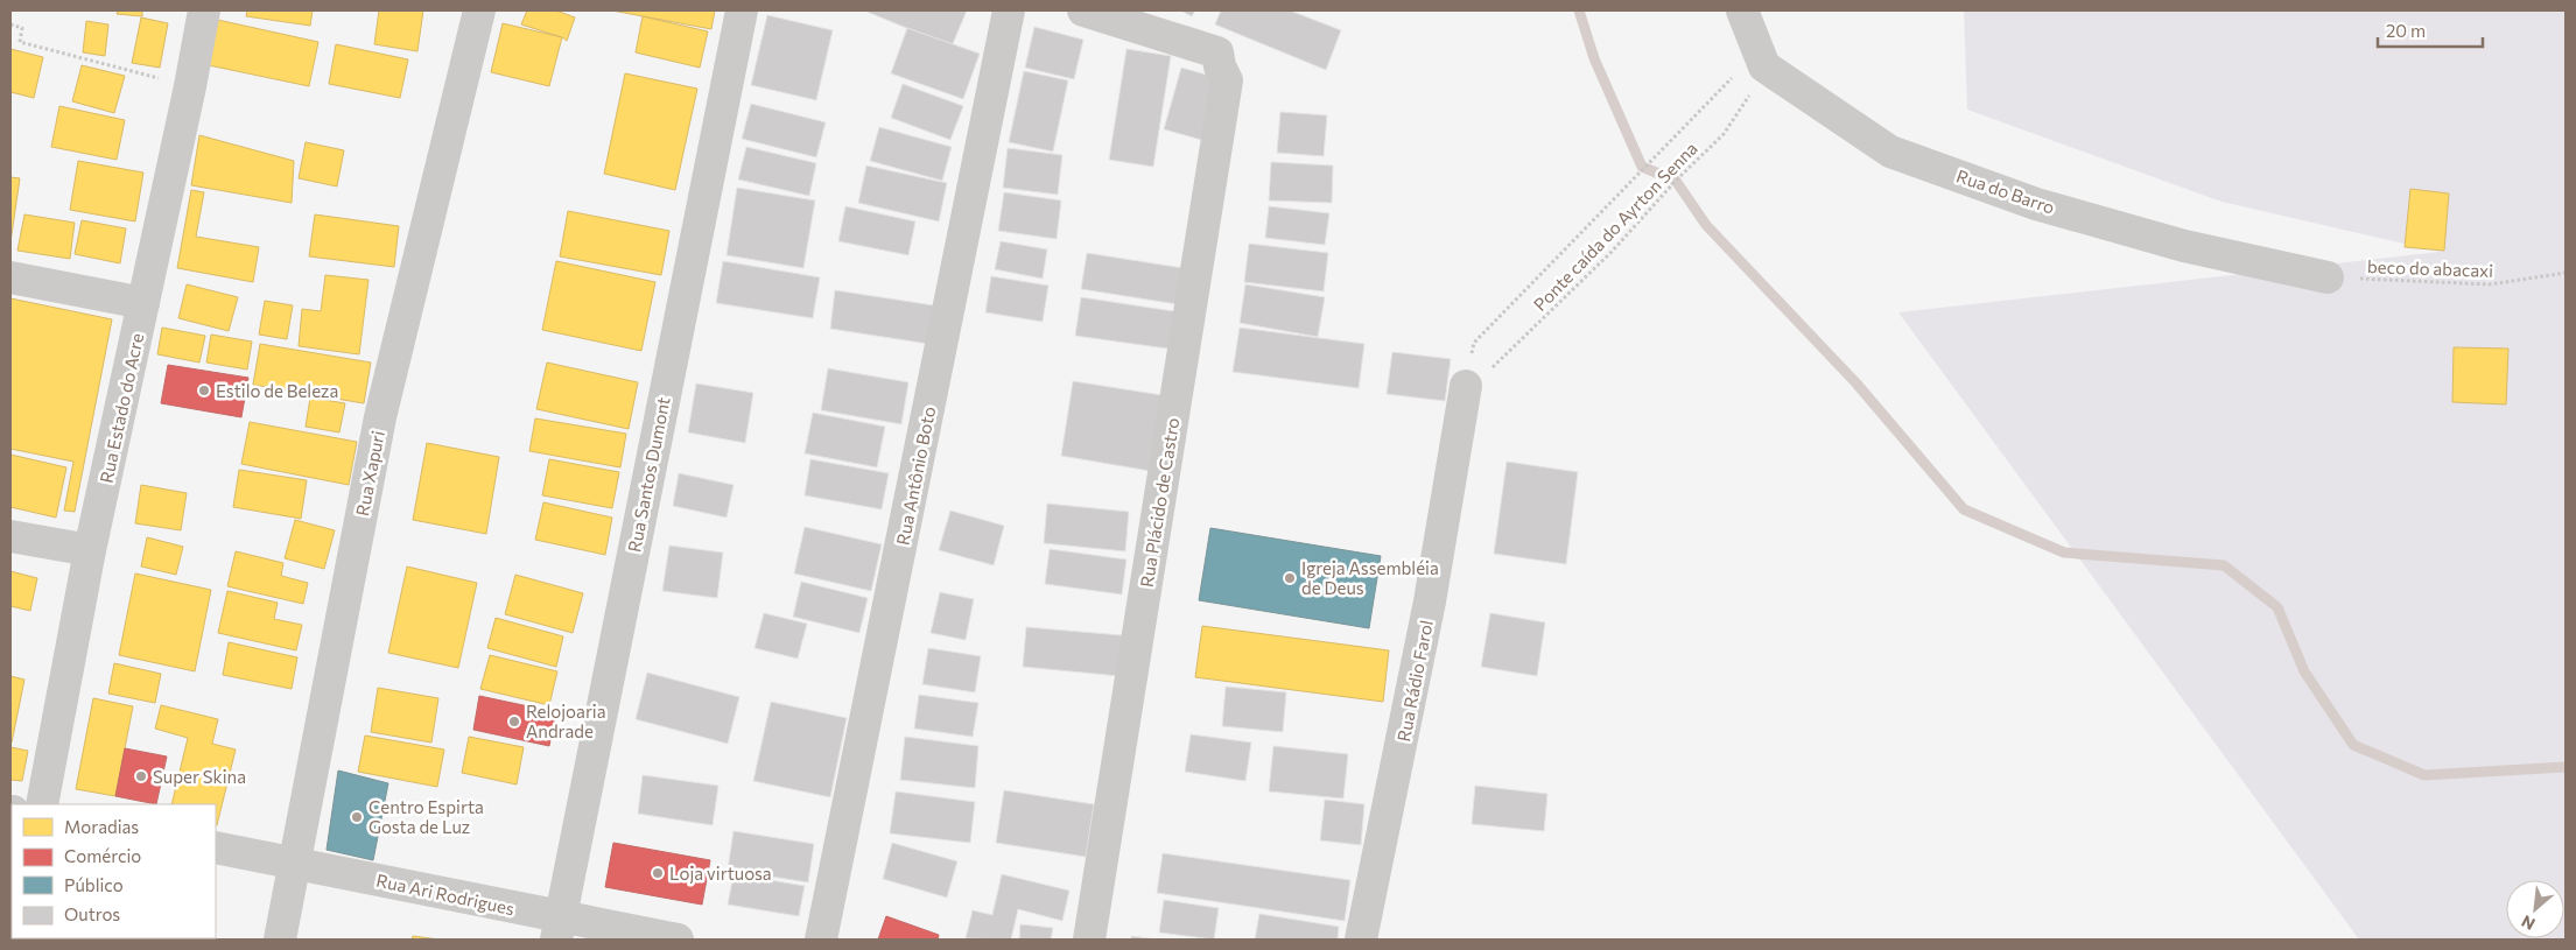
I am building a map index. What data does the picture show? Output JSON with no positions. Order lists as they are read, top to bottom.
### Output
{
  "streets": {
    "street": [
      "Rua do Barro",
      "Rua Estado do Acre",
      "Rua Xapuri",
      "Rua Santos Dumont",
      "Rua Antônio Boto",
      "Rua Plácido de Castro",
      "Rua Rádio Farol",
      "Rua Ari Rodrigues"
    ],
    "path": ["Ponte caída do Ayrton Senna", "beco do abacaxi"]
  },
  "crossings": [
    ["Rua do Barro", "Ponte caída do Ayrton Senna"],
    ["Rua do Barro", "beco do abacaxi"],
    ["Ponte caída do Ayrton Senna", "Rua Rádio Farol"],
    ["Rua Xapuri", "Rua Ari Rodrigues"],
    ["Rua Santos Dumont", "Rua Ari Rodrigues"]
  ],
  "places": [
    "Estilo de Beleza",
    "Igreja Assembléia de Deus",
    "Relojoaria Andrade",
    "Super Skina",
    "Centro Espirta Gosta de Luz",
    "Loja virtuosa"
  ],
  "legend": [
    "Moradias",
    "Comércio",
    "Público",
    "Outros"
  ],
  "scale_bar": "20 m",
  "north": "bottom left"
}
